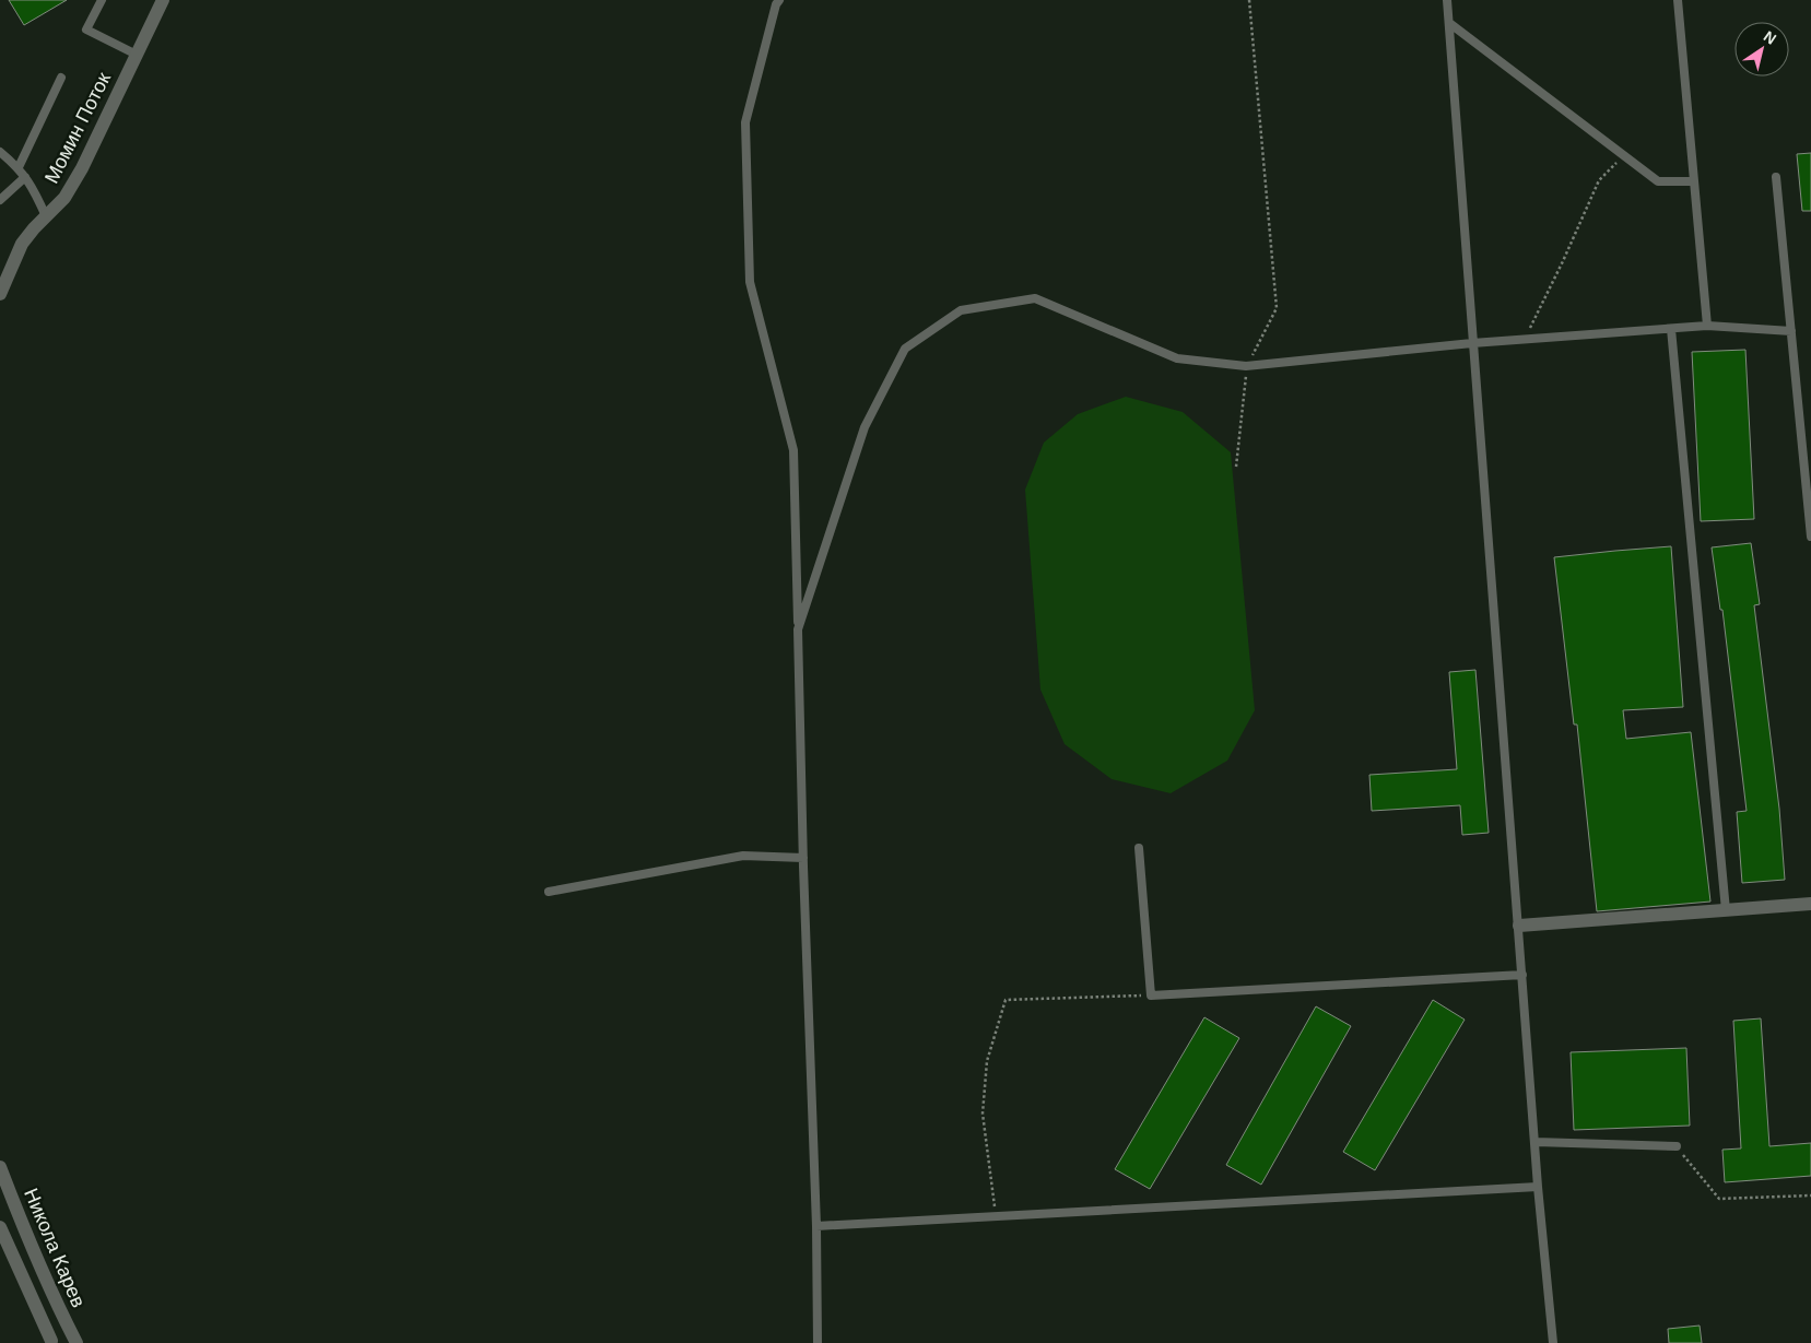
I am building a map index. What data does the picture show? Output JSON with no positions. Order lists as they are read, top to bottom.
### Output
{
  "streets": {
    "street": ["Момин Поток", "Никола Карев"]
  },
  "north": "top right"
}
